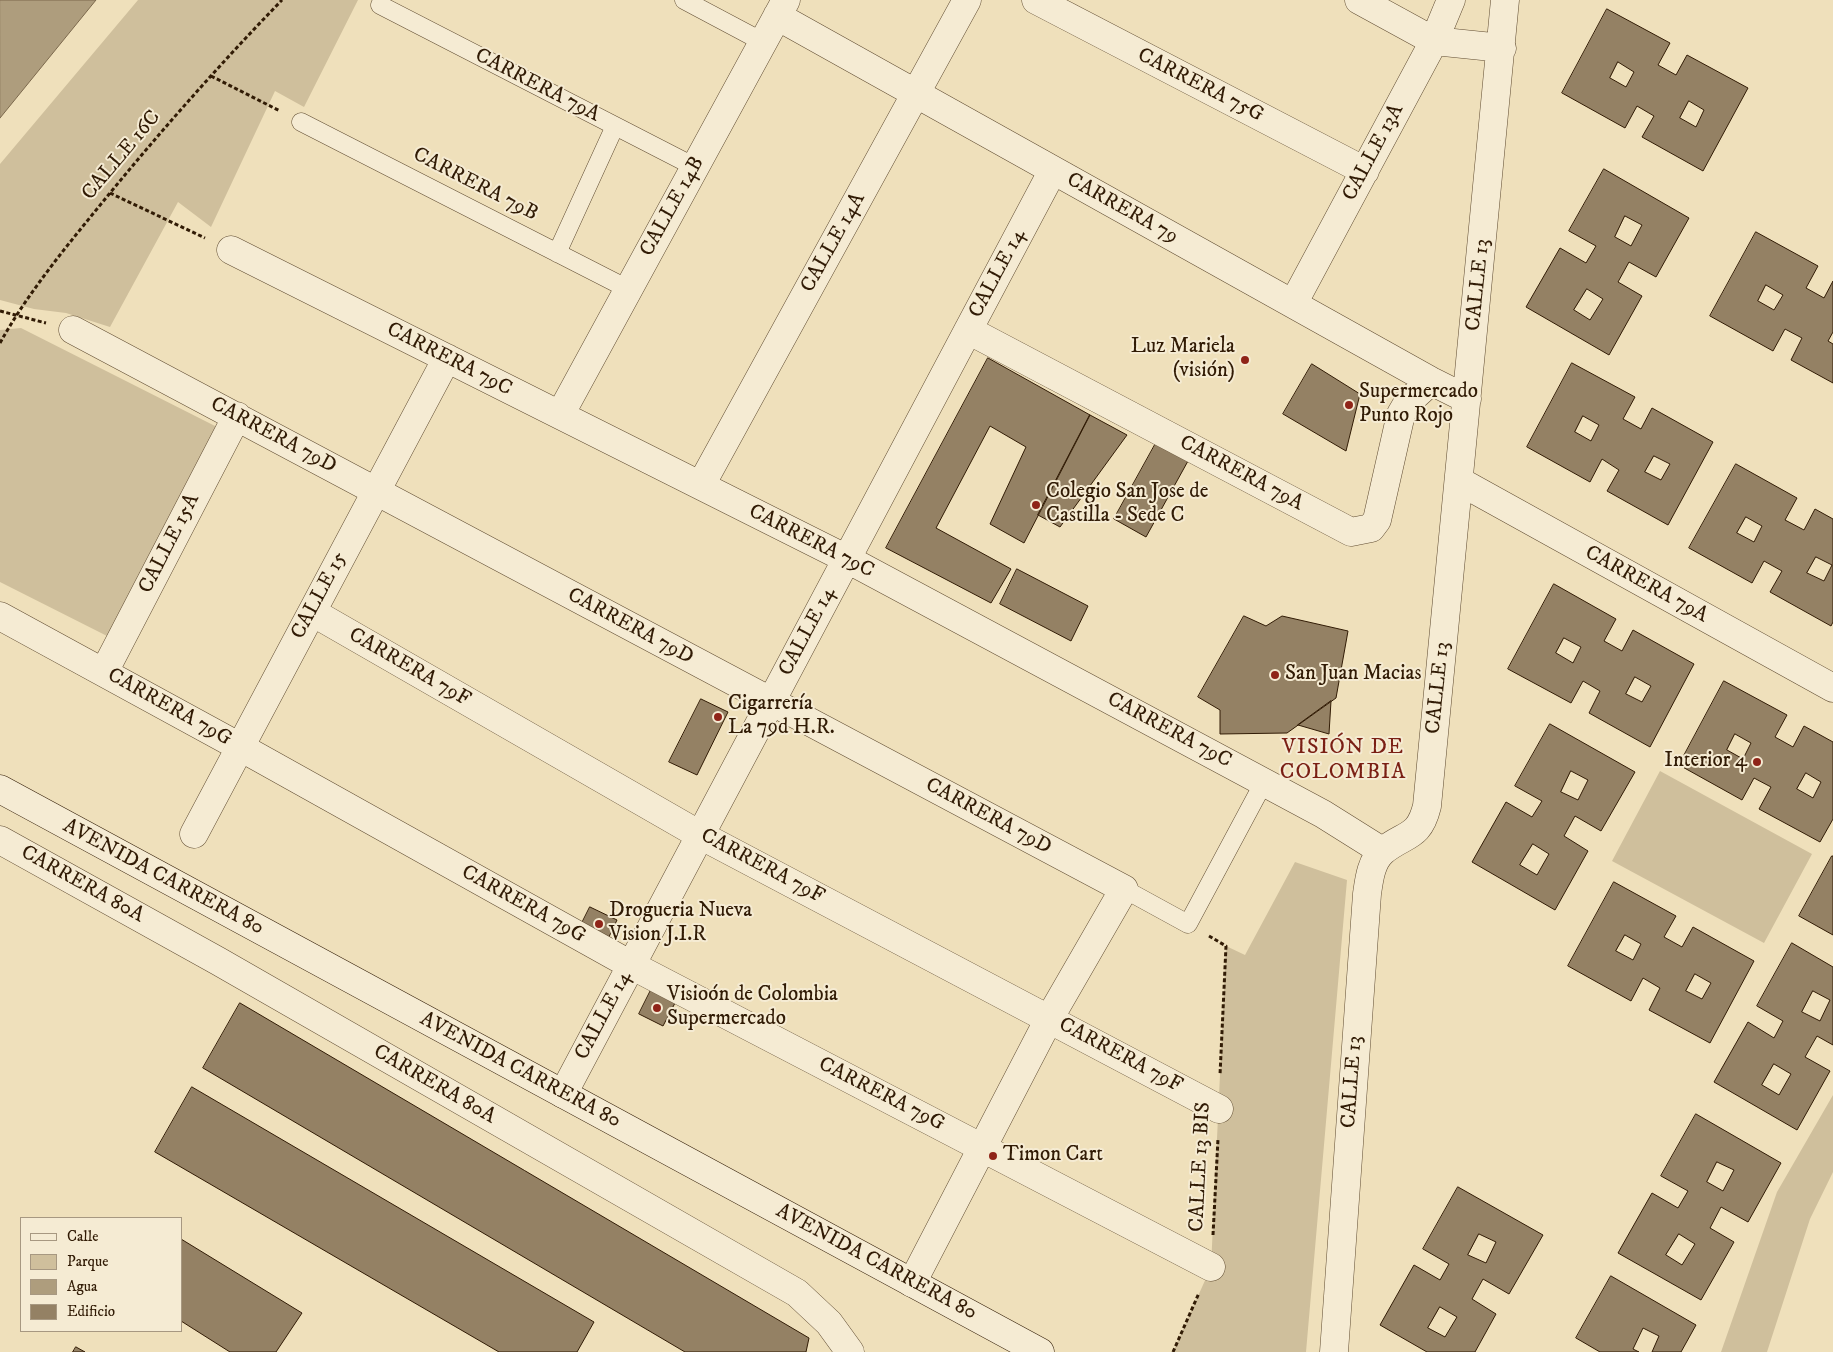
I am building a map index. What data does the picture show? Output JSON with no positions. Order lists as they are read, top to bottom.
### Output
{
  "streets": {
    "street": [
      "CARRERA 79A",
      "CARRERA 75G",
      "CALLE 13A",
      "CALLE 14B",
      "CARRERA 79",
      "CALLE 14A",
      "CALLE 14",
      "CALLE 13",
      "CARRERA 79C",
      "CARRERA 79D",
      "CALLE 15A",
      "CALLE 15",
      "CARRERA 79F",
      "CARRERA 79G",
      "AVENIDA CARRERA 80",
      "CARRERA 80A"
    ],
    "lane": ["CARRERA 79B"],
    "path": ["CALLE 16C", "CALLE 13 BIS"]
  },
  "crossings": [
    ["CARRERA 79A", "CALLE 14B"],
    ["CARRERA 79A", "CARRERA 79"],
    ["CARRERA 79A", "CALLE 14"],
    ["CARRERA 79A", "CALLE 13"],
    ["CARRERA 75G", "CALLE 13A"],
    ["CALLE 13A", "CARRERA 79"],
    ["CARRERA 79B", "CALLE 14B"],
    ["CALLE 14B", "CARRERA 79"],
    ["CALLE 14B", "CARRERA 79C"],
    ["CARRERA 79", "CALLE 14A"],
    ["CARRERA 79", "CALLE 14"],
    ["CARRERA 79", "CALLE 13"],
    ["CALLE 14A", "CARRERA 79C"],
    ["CALLE 14", "CARRERA 79C"],
    ["CALLE 14", "CARRERA 79D"],
    ["CALLE 14", "CARRERA 79F"],
    ["CALLE 14", "CARRERA 79G"],
    ["CALLE 14", "AVENIDA CARRERA 80"],
    ["CALLE 13", "CARRERA 79C"],
    ["CARRERA 79C", "CARRERA 79D"],
    ["CARRERA 79C", "CALLE 15"],
    ["CARRERA 79D", "CALLE 15A"],
    ["CARRERA 79D", "CALLE 15"],
    ["CALLE 15A", "CARRERA 79G"],
    ["CALLE 15", "CARRERA 79F"],
    ["CALLE 15", "CARRERA 79G"],
    ["CARRERA 79F", "CALLE 13 BIS"],
    ["CARRERA 79G", "CALLE 13 BIS"]
  ],
  "districts": ["VISIÓN DE COLOMBIA"],
  "places": [
    "Luz Mariela (visión)",
    "Supermercado Punto Rojo",
    "Colegio San Jose de Castilla - Sede C",
    "San Juan Macias",
    "Cigarrería La 79d H.R.",
    "Interior 4",
    "Drogueria Nueva Vision J.I.R",
    "Visioón de Colombia Supermercado",
    "Timon Cart"
  ],
  "legend": [
    "Calle",
    "Parque",
    "Agua",
    "Edificio"
  ]
}
